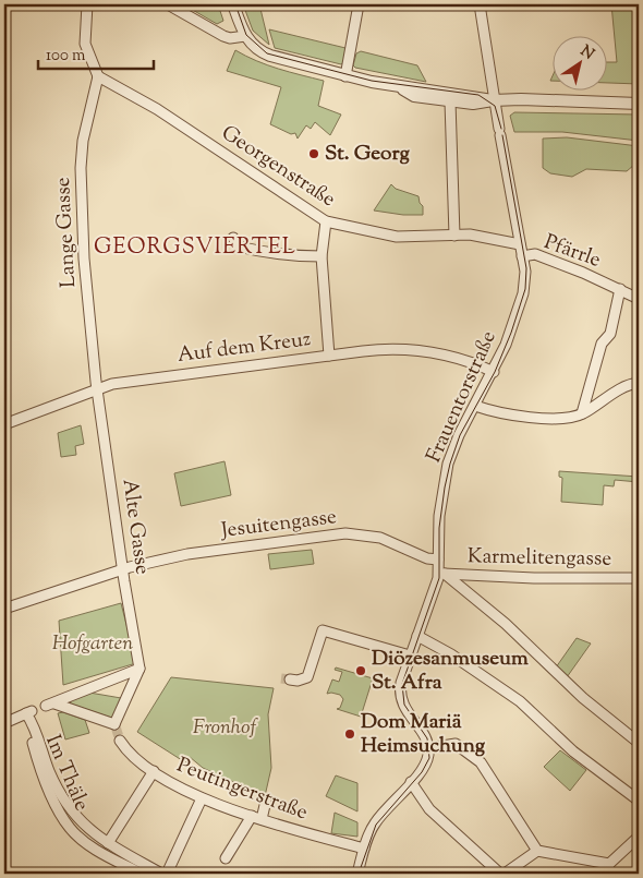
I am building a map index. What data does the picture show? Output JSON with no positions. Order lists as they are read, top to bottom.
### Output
{
  "streets": {
    "street": [
      "Georgenstraße",
      "Lange Gasse",
      "Pfärrle",
      "Auf dem Kreuz",
      "Frauentorstraße",
      "Jesuitengasse",
      "Alte Gasse",
      "Karmelitengasse",
      "Im Thäle",
      "Peutingerstraße"
    ]
  },
  "crossings": [
    ["Georgenstraße", "Lange Gasse"],
    ["Georgenstraße", "Frauentorstraße"],
    ["Lange Gasse", "Auf dem Kreuz"],
    ["Lange Gasse", "Alte Gasse"],
    ["Pfärrle", "Frauentorstraße"],
    ["Auf dem Kreuz", "Frauentorstraße"],
    ["Auf dem Kreuz", "Alte Gasse"],
    ["Frauentorstraße", "Jesuitengasse"],
    ["Frauentorstraße", "Karmelitengasse"],
    ["Jesuitengasse", "Alte Gasse"]
  ],
  "districts": ["GEORGSVIERTEL"],
  "parks": ["Hofgarten", "Fronhof"],
  "places": ["St. Georg", "Diözesanmuseum St. Afra", "Dom Mariä Heimsuchung"],
  "scale_bar": "100 m",
  "north": "top right"
}
